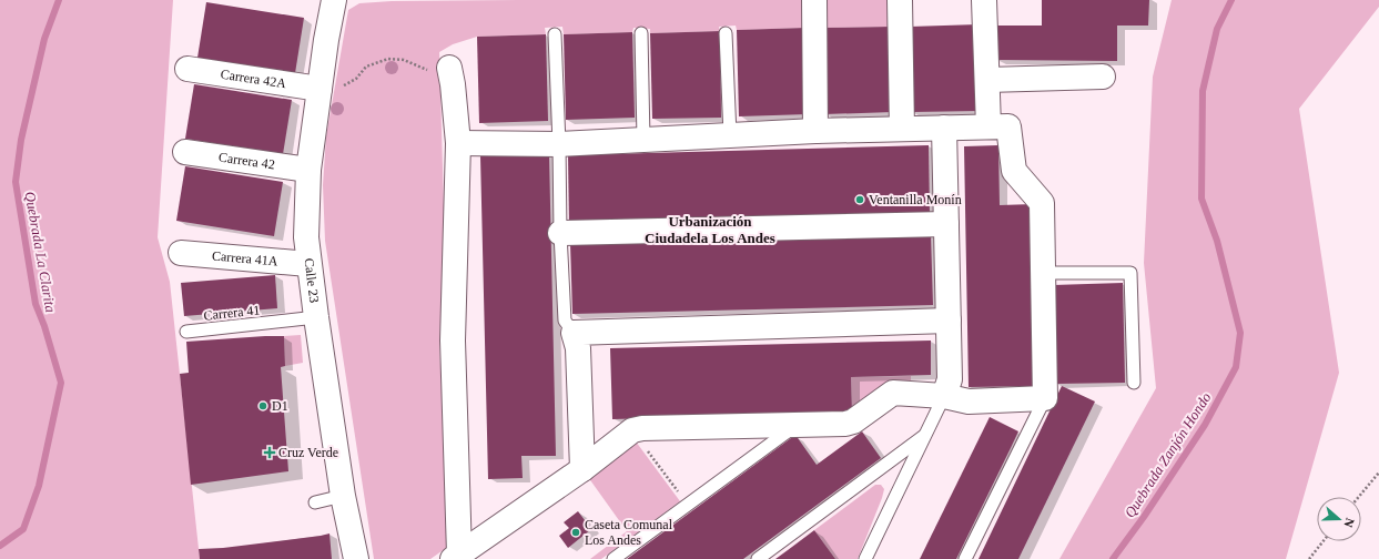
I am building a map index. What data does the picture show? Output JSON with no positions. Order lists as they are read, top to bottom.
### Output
{
  "streets": {
    "street": [
      "Carrera 42A",
      "Carrera 42",
      "Carrera 41A",
      "Calle 23"
    ],
    "lane": ["Carrera 41"]
  },
  "crossings": [
    ["Carrera 42A", "Calle 23"],
    ["Carrera 42", "Calle 23"],
    ["Carrera 41A", "Calle 23"],
    ["Calle 23", "Carrera 41"]
  ],
  "districts": ["Urbanización Ciudadela Los Andes"],
  "water": ["Quebrada La Clarita", "Quebrada Zanjón Hondo"],
  "places": {
    "other": ["Ventanilla Monín", "D1", "Caseta Comunal Los Andes"],
    "health": ["Cruz Verde"]
  },
  "north": "right"
}
